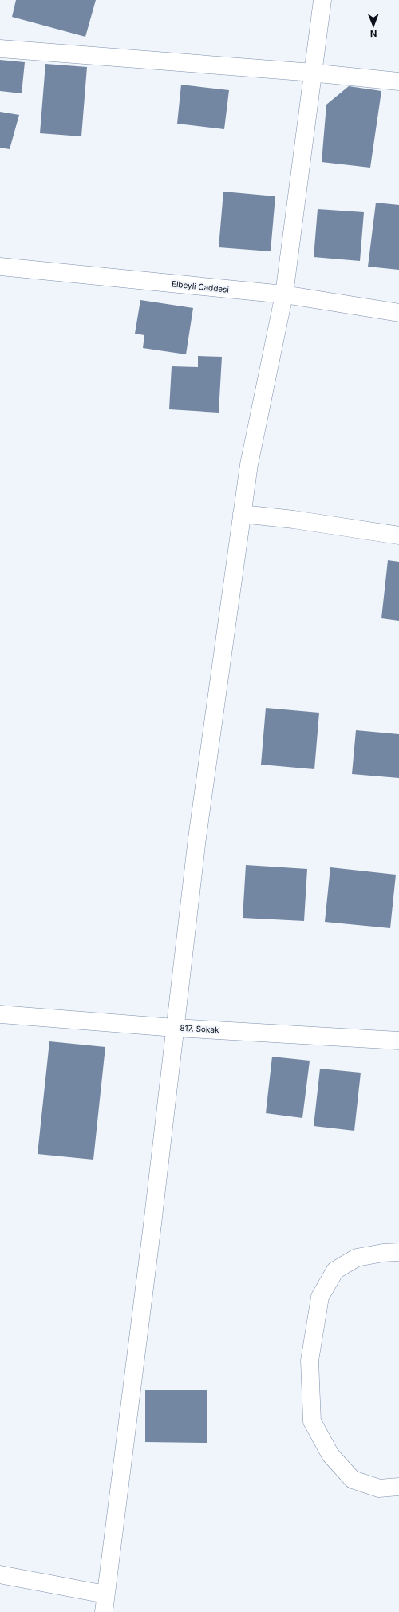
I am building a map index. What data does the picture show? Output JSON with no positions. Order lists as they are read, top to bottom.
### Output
{
  "streets": {
    "street": ["Elbeyli Caddesi", "817. Sokak"]
  },
  "north": "bottom"
}
